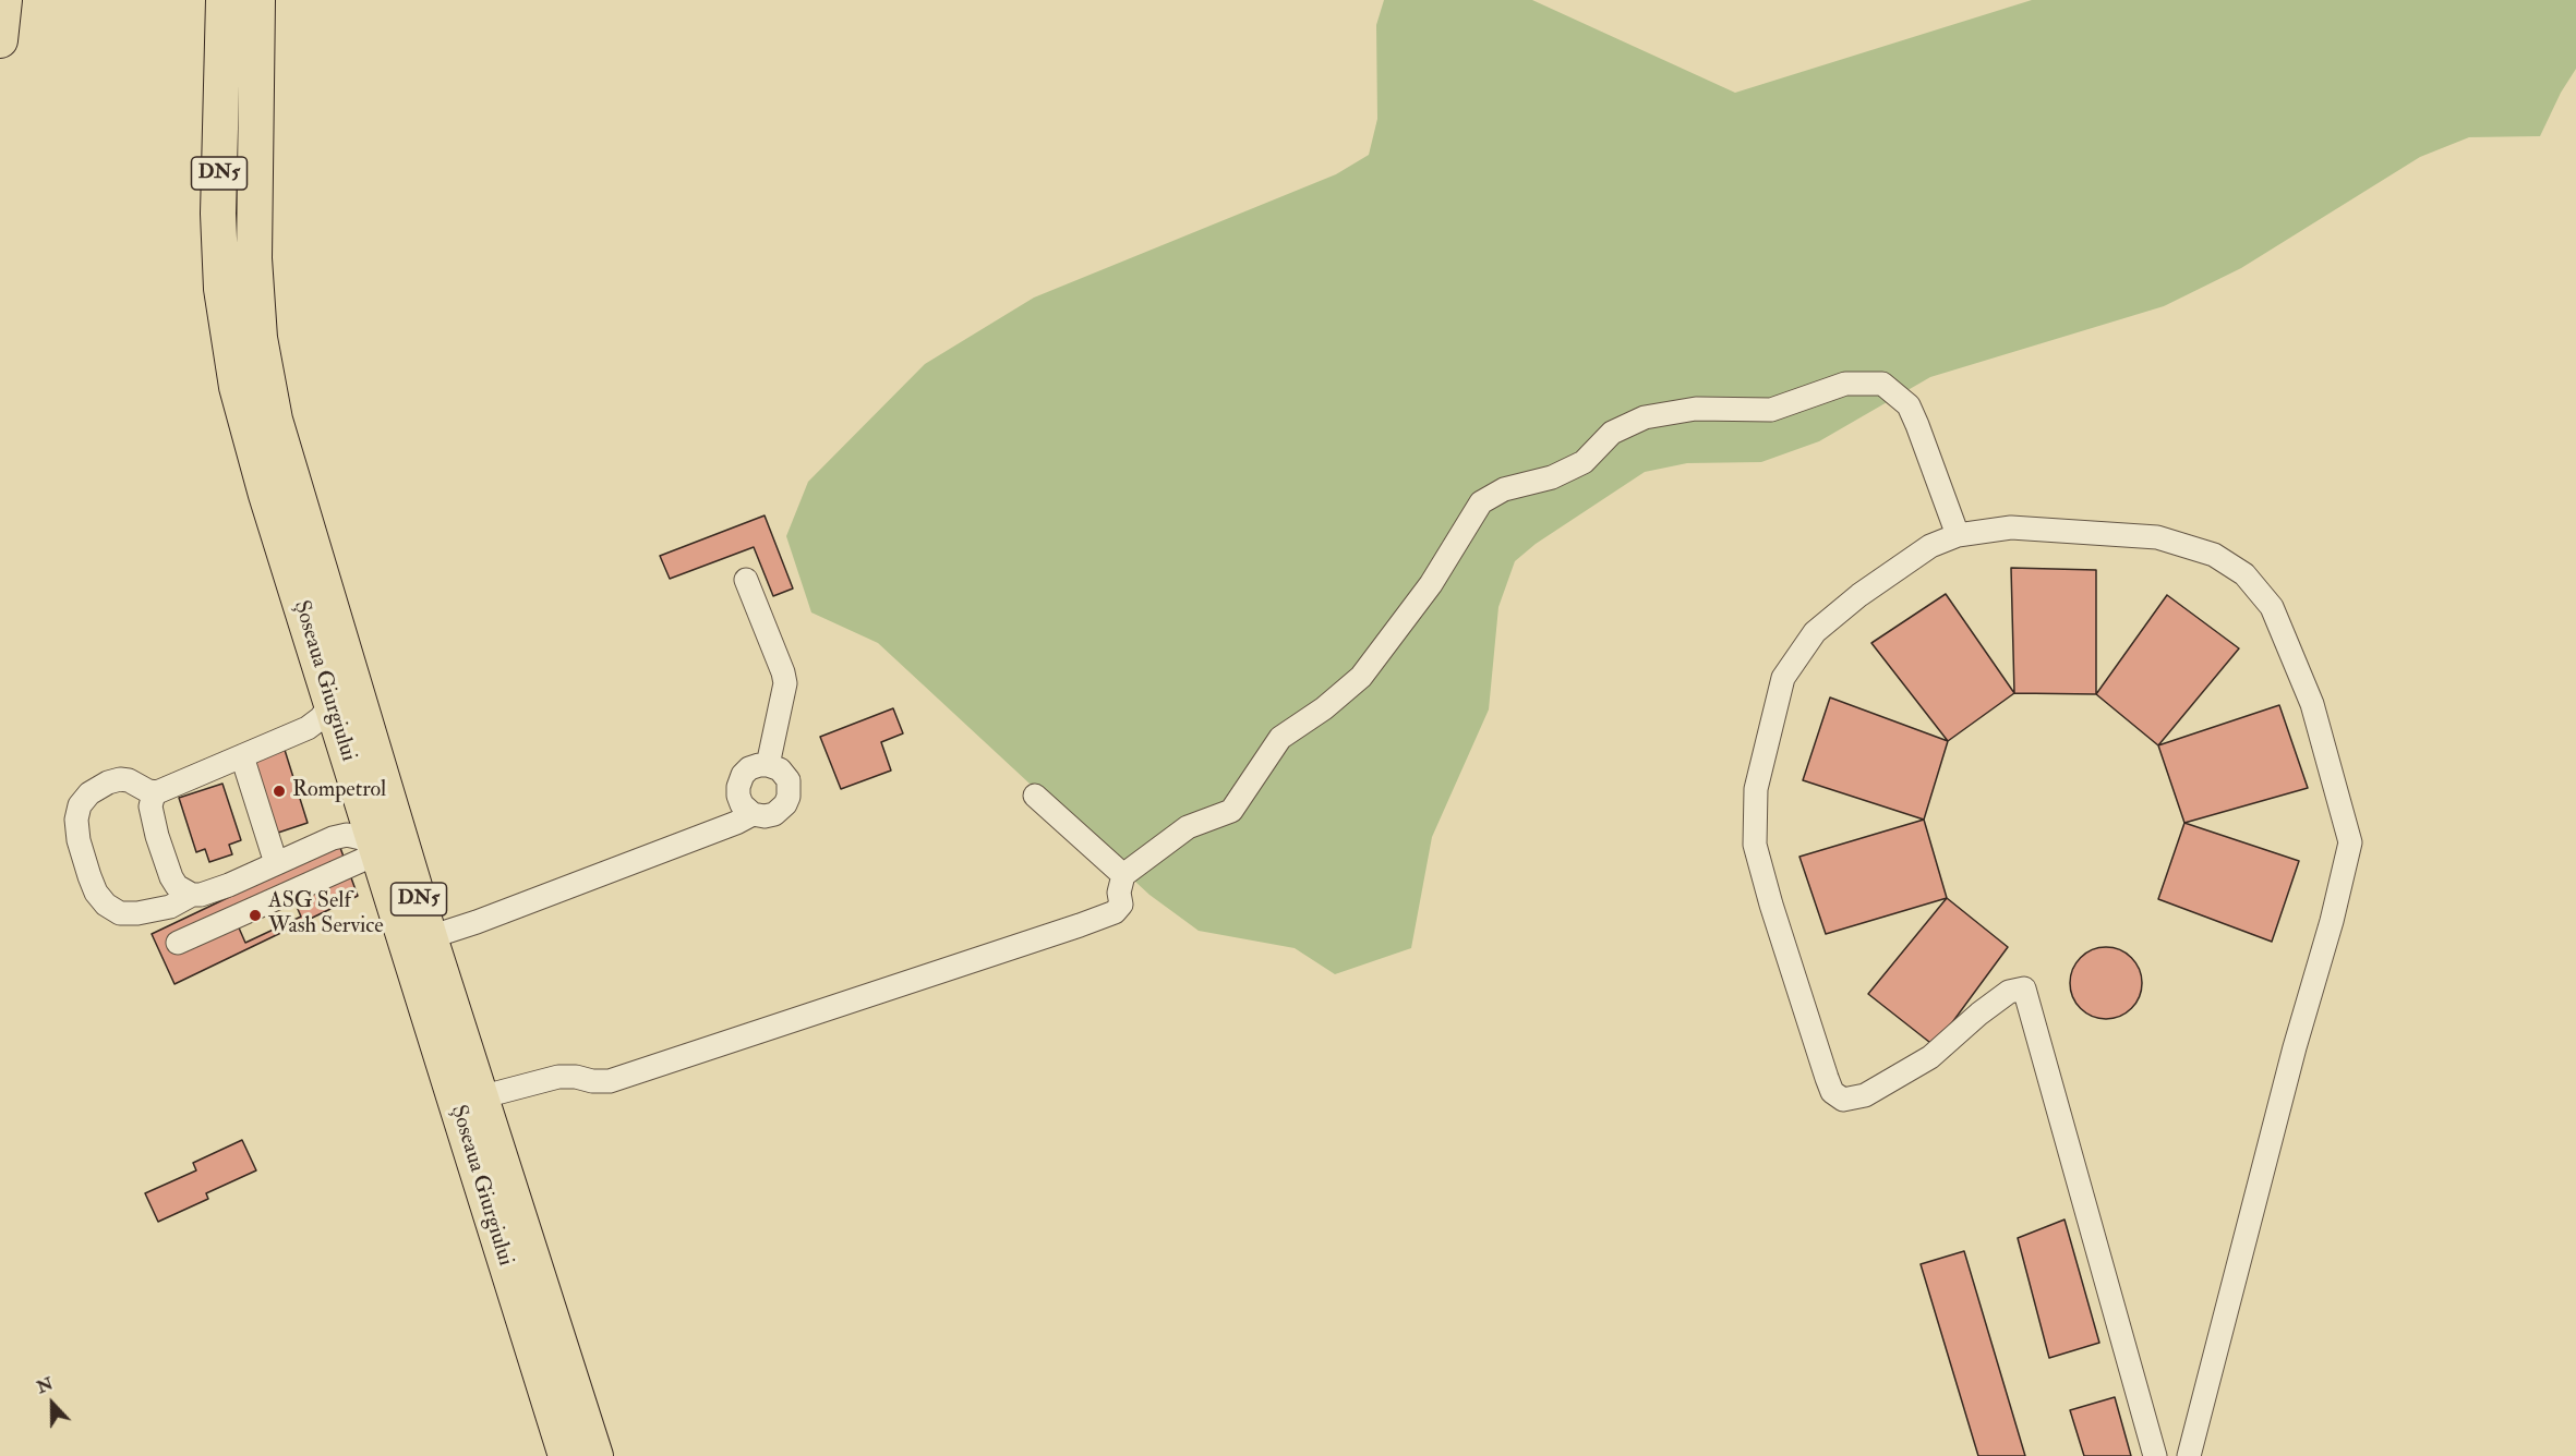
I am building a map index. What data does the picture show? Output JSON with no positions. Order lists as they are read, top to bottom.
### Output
{
  "streets": {
    "highway": ["DN5", "Șoseaua Giurgiului"]
  },
  "places": ["Rompetrol", "ASG Self Wash Service"],
  "north": "top"
}
